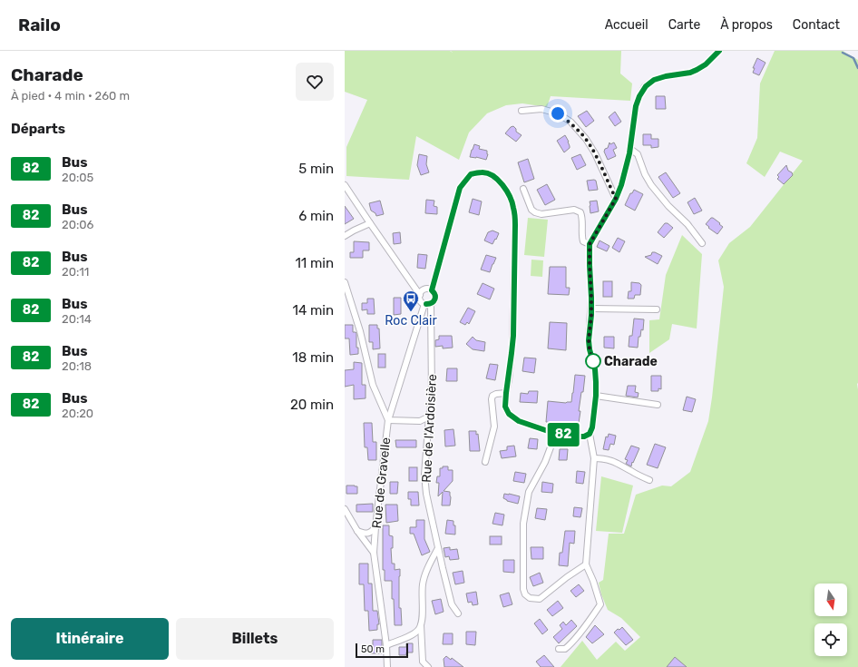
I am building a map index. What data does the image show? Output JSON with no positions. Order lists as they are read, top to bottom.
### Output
{
  "streets": {
    "street": ["Rue de l'Ardoisière", "Rue de Gravelle"]
  },
  "crossings": [
    ["Rue de l'Ardoisière", "Rue de Gravelle"]
  ],
  "places": {
    "bus stop": ["Roc Clair"],
    "other": ["Charade"]
  },
  "lines": ["bus line 82"],
  "scale_bar": "50 m",
  "north": "bottom",
  "page": {
    "header": "Railo",
    "nav": [
      "Accueil",
      "Carte",
      "À propos",
      "Contact"
    ],
    "heading": [
      ["Charade", "À pied · 4 min · 260 m"],
      "Départs"
    ],
    "on_map": "82",
    "list": [
      {
        "mark": "82",
        "name": "Bus",
        "note": "20:05",
        "value": "5 min"
      },
      {
        "mark": "82",
        "name": "Bus",
        "note": "20:06",
        "value": "6 min"
      },
      {
        "mark": "82",
        "name": "Bus",
        "note": "20:11",
        "value": "11 min"
      },
      {
        "mark": "82",
        "name": "Bus",
        "note": "20:14",
        "value": "14 min"
      },
      {
        "mark": "82",
        "name": "Bus",
        "note": "20:18",
        "value": "18 min"
      },
      {
        "mark": "82",
        "name": "Bus",
        "note": "20:20",
        "value": "20 min"
      }
    ],
    "buttons": ["Itinéraire", "Billets"],
    "scale": "50 m"
  }
}
